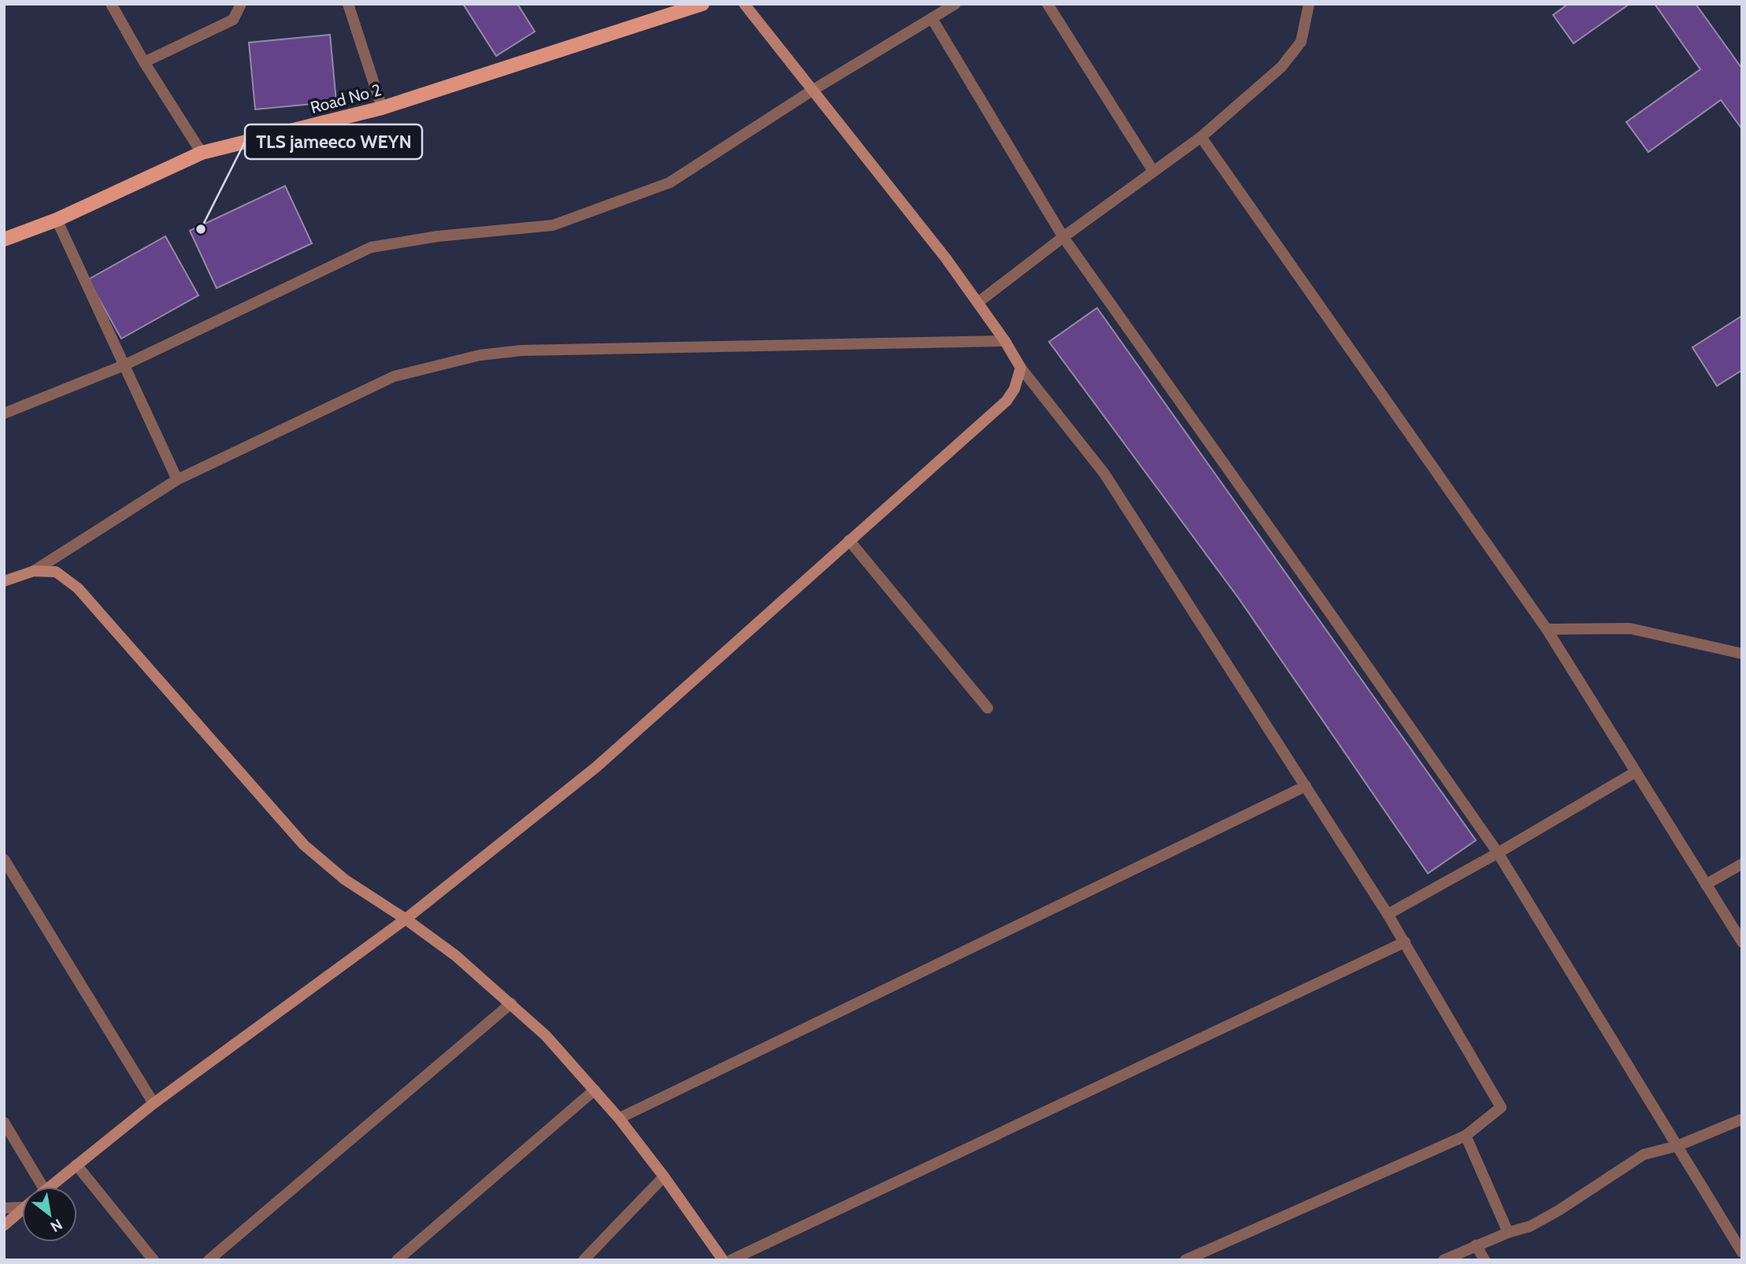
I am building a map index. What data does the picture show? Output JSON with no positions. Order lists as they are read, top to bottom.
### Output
{
  "streets": {
    "main road": ["Road No 2"]
  },
  "places": ["TLS jameeco WEYN"],
  "north": "bottom right"
}
